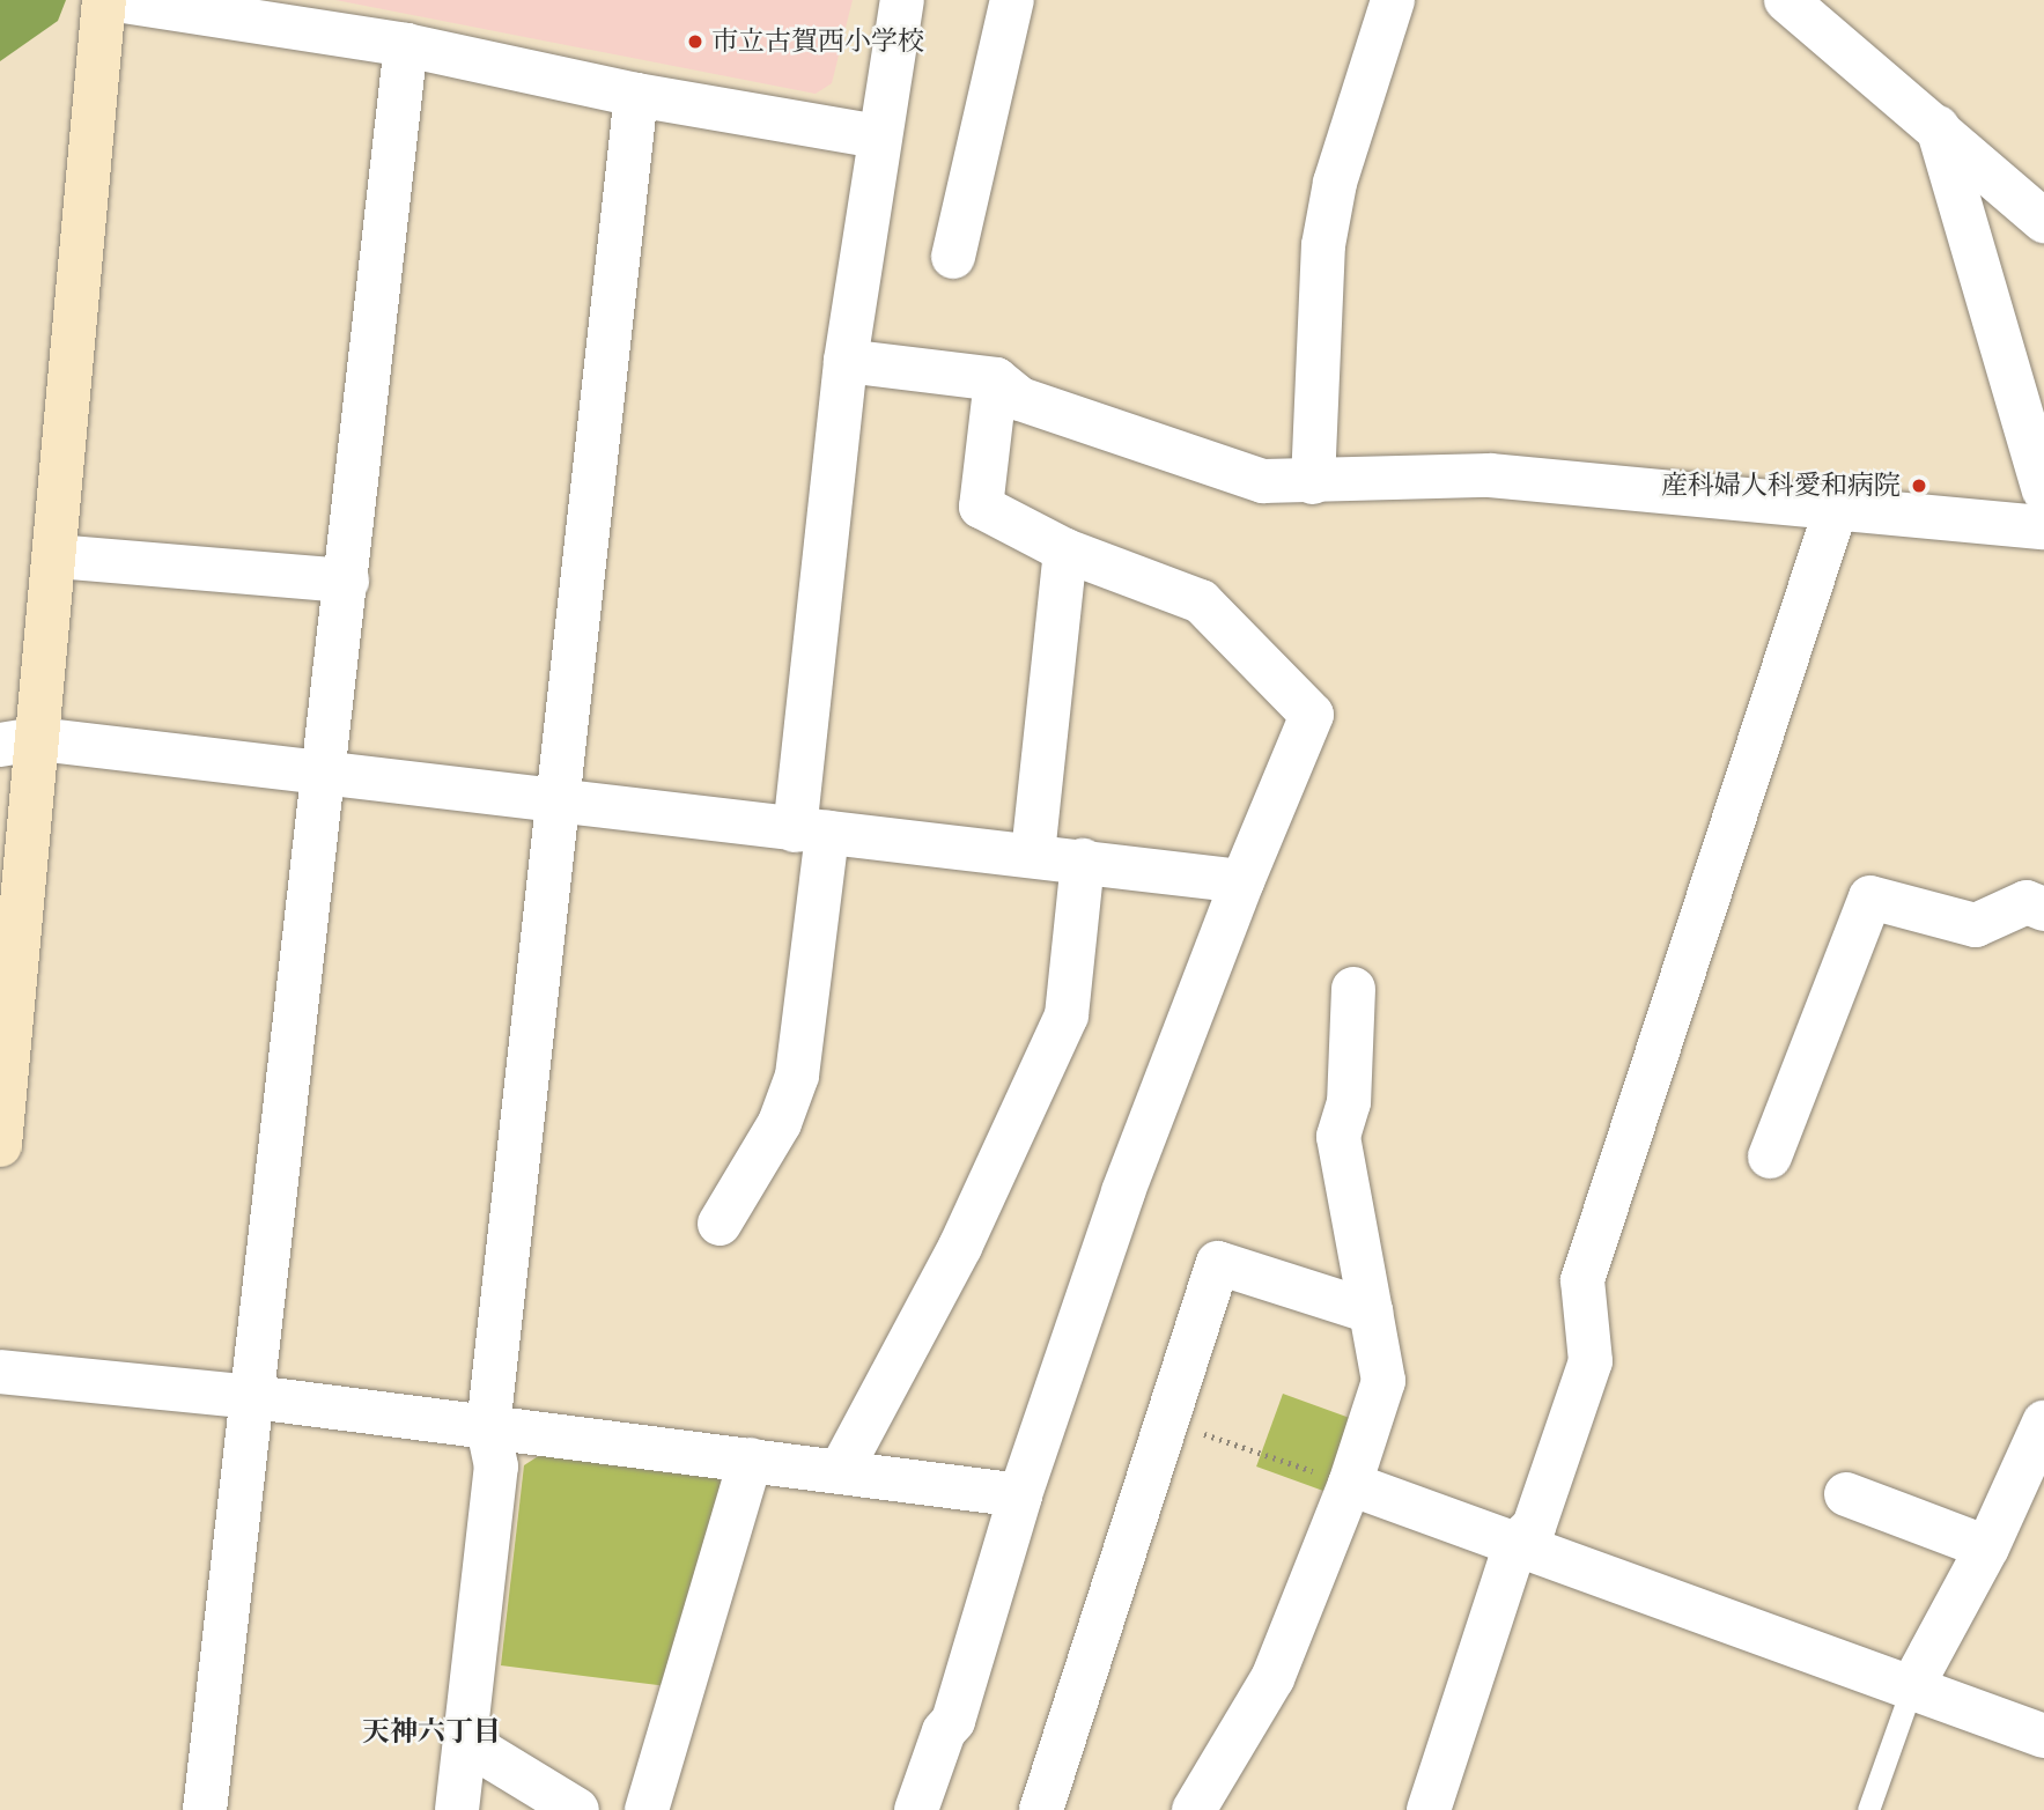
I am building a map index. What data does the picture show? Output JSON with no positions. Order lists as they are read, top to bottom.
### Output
{
  "districts": ["天神六丁目"],
  "places": ["市立古賀西小学校", "産科婦人科愛和病院"]
}
